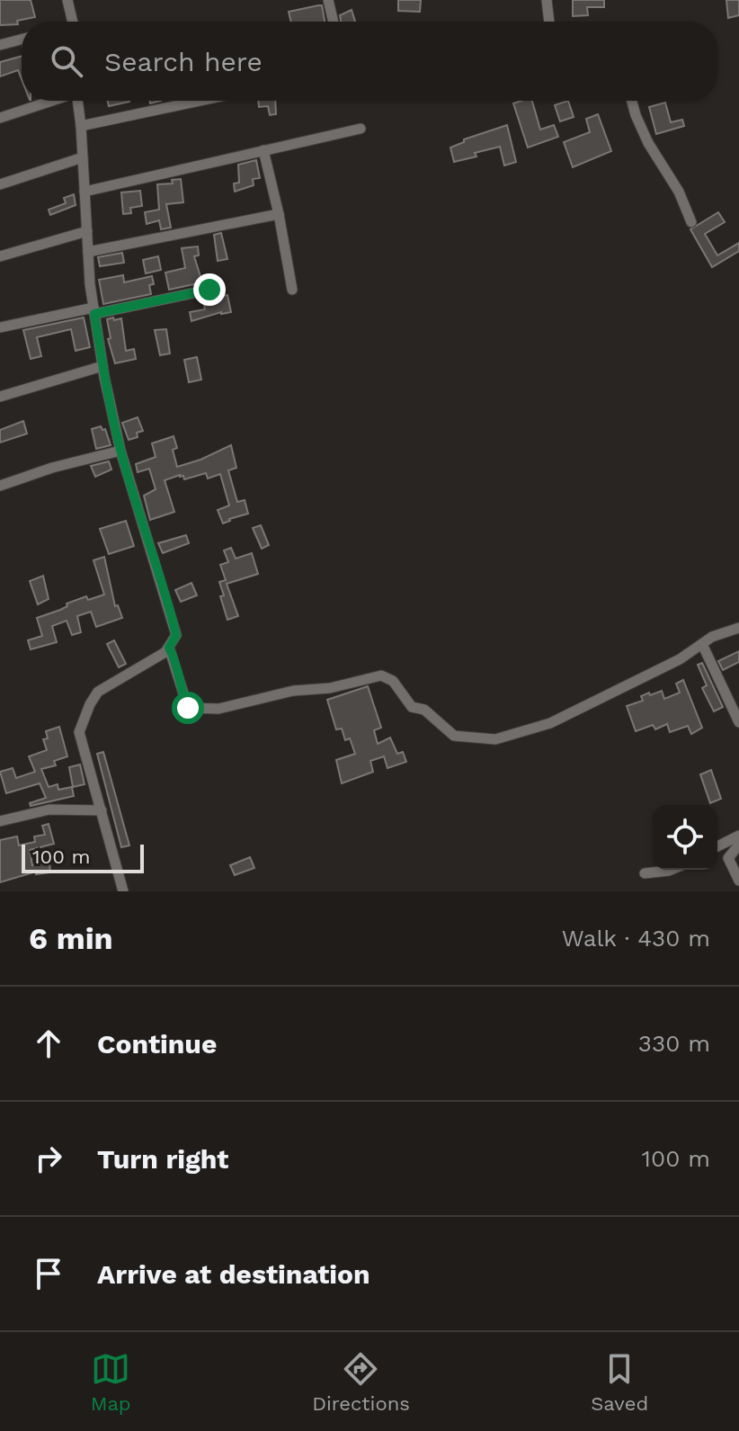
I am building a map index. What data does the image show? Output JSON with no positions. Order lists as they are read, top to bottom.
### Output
{
  "scale_bar": "100 m",
  "page": {
    "search": "Search here",
    "scale": "100 m",
    "heading": ["6 min", "Walk · 430 m"],
    "list": [
      ["Continue", "330 m"],
      ["Turn right", "100 m"],
      "Arrive at destination"
    ],
    "nav": ["Map", "Directions", "Saved"]
  }
}
